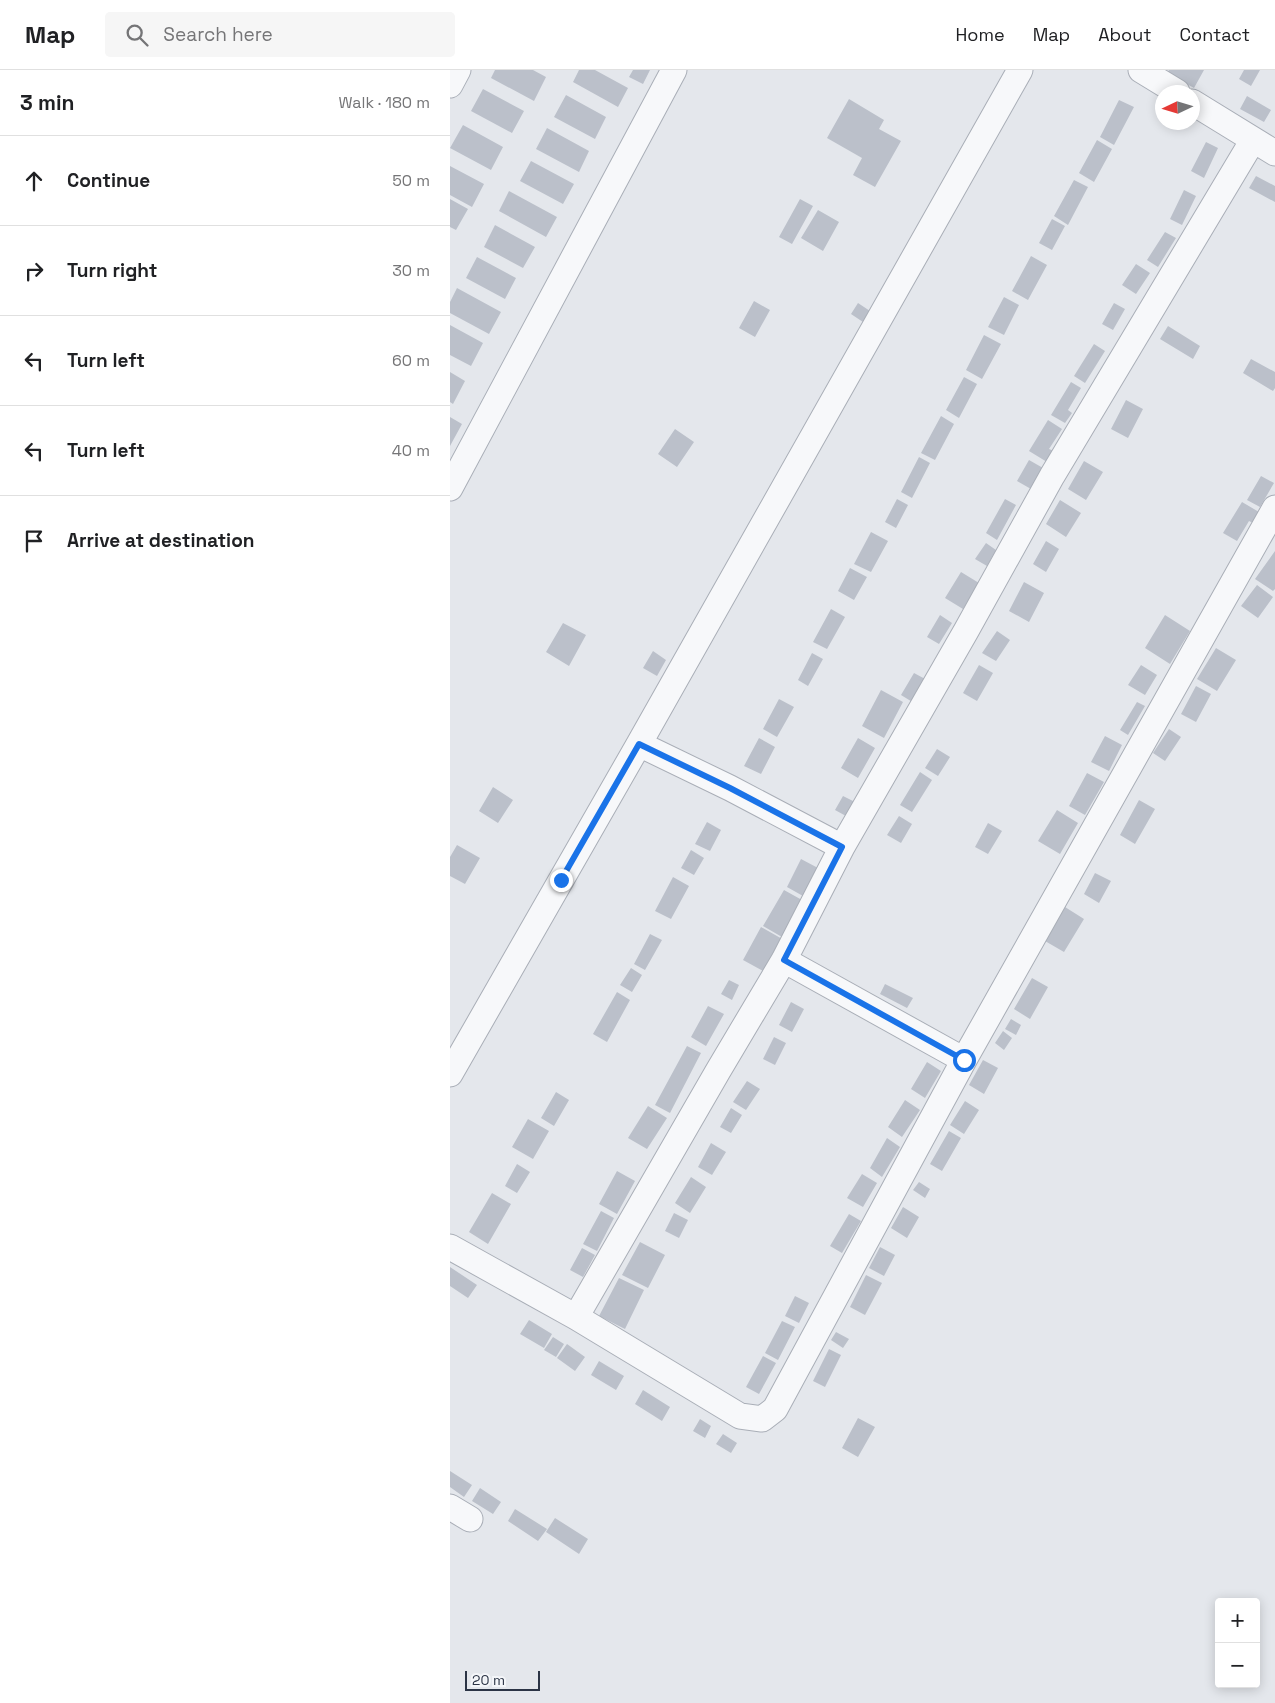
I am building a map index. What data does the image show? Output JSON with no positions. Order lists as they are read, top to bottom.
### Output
{
  "scale_bar": "20 m",
  "north": "left",
  "page": {
    "header": "Map",
    "search": "Search here",
    "nav": [
      "Home",
      "Map",
      "About",
      "Contact"
    ],
    "heading": ["3 min", "Walk · 180 m"],
    "list": [
      ["Continue", "50 m"],
      ["Turn right", "30 m"],
      ["Turn left", "60 m"],
      ["Turn left", "40 m"],
      "Arrive at destination"
    ],
    "map_buttons": ["+", "−"],
    "scale": "20 m"
  }
}
